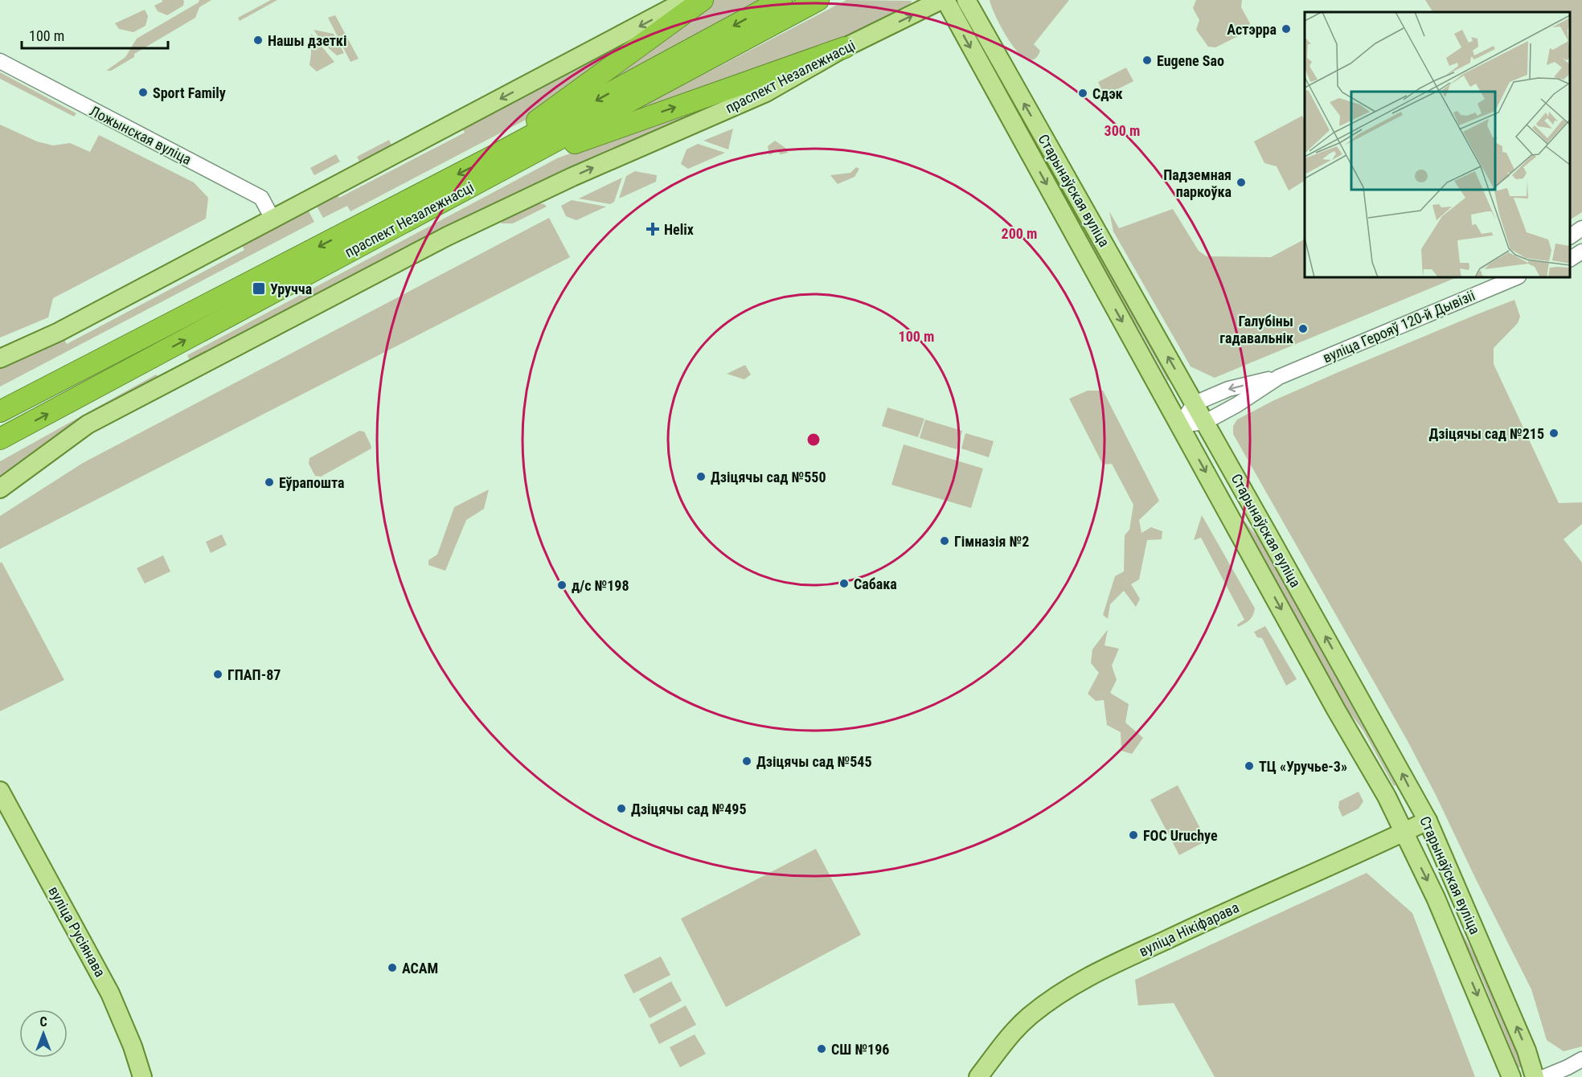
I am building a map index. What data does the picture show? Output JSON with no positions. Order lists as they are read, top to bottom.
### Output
{
  "streets": {
    "highway": ["праспект Незалежнасці"],
    "main road": ["Старынаўская вуліца", "вуліца Нікіфарава", "вуліца Русіянава"],
    "street": ["Ложынская вуліца", "вуліца Герояў 120-й Дывізіі"]
  },
  "crossings": [
    ["Старынаўская вуліца", "вуліца Герояў 120-й Дывізіі"],
    ["Старынаўская вуліца", "вуліца Нікіфарава"]
  ],
  "places": {
    "other": [
      "Астэрра",
      "Нашы дзеткі",
      "Eugene Sao",
      "Sport Family",
      "Сдэк",
      "Падземная паркоўка",
      "Галубіны гадавальнік",
      "Дзіцячы сад №215",
      "Дзіцячы сад №550",
      "Еўрапошта",
      "Гімназія №2",
      "Сабака",
      "д/с №198",
      "ГПАП-87",
      "Дзіцячы сад №545",
      "ТЦ «Уручье-3»",
      "Дзіцячы сад №495",
      "FOC Uruchye",
      "АСАМ",
      "СШ №196"
    ],
    "health": ["Helix"],
    "transit": ["Уручча"]
  },
  "scale_bar": "100 m",
  "north": "top",
  "rings": ["300 m", "200 m", "100 m"]
}
